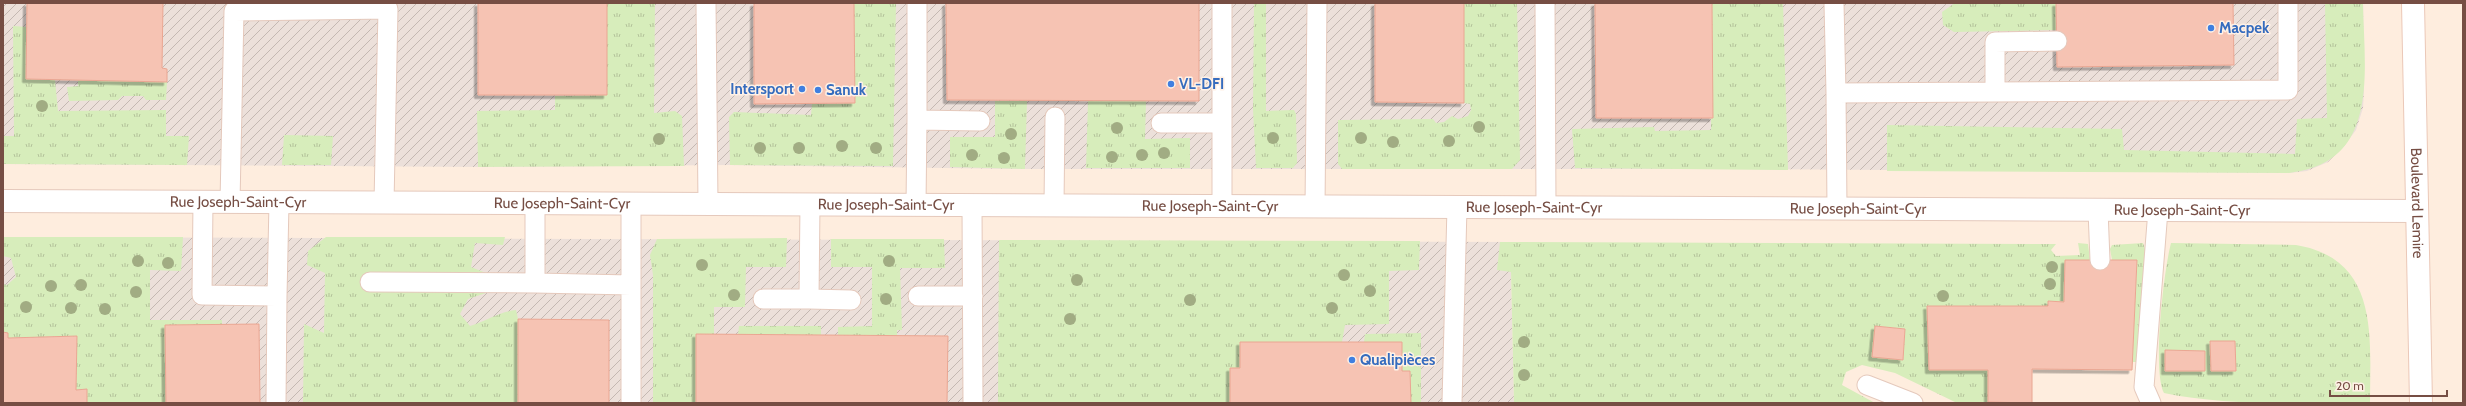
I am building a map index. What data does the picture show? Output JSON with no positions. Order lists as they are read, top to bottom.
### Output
{
  "streets": {
    "street": ["Rue Joseph-Saint-Cyr", "Boulevard Lemire"]
  },
  "crossings": [
    ["Rue Joseph-Saint-Cyr", "Boulevard Lemire"]
  ],
  "places": [
    "Macpek",
    "VL-DFI",
    "Intersport",
    "Sanuk",
    "Qualipièces"
  ],
  "scale_bar": "20 m"
}
